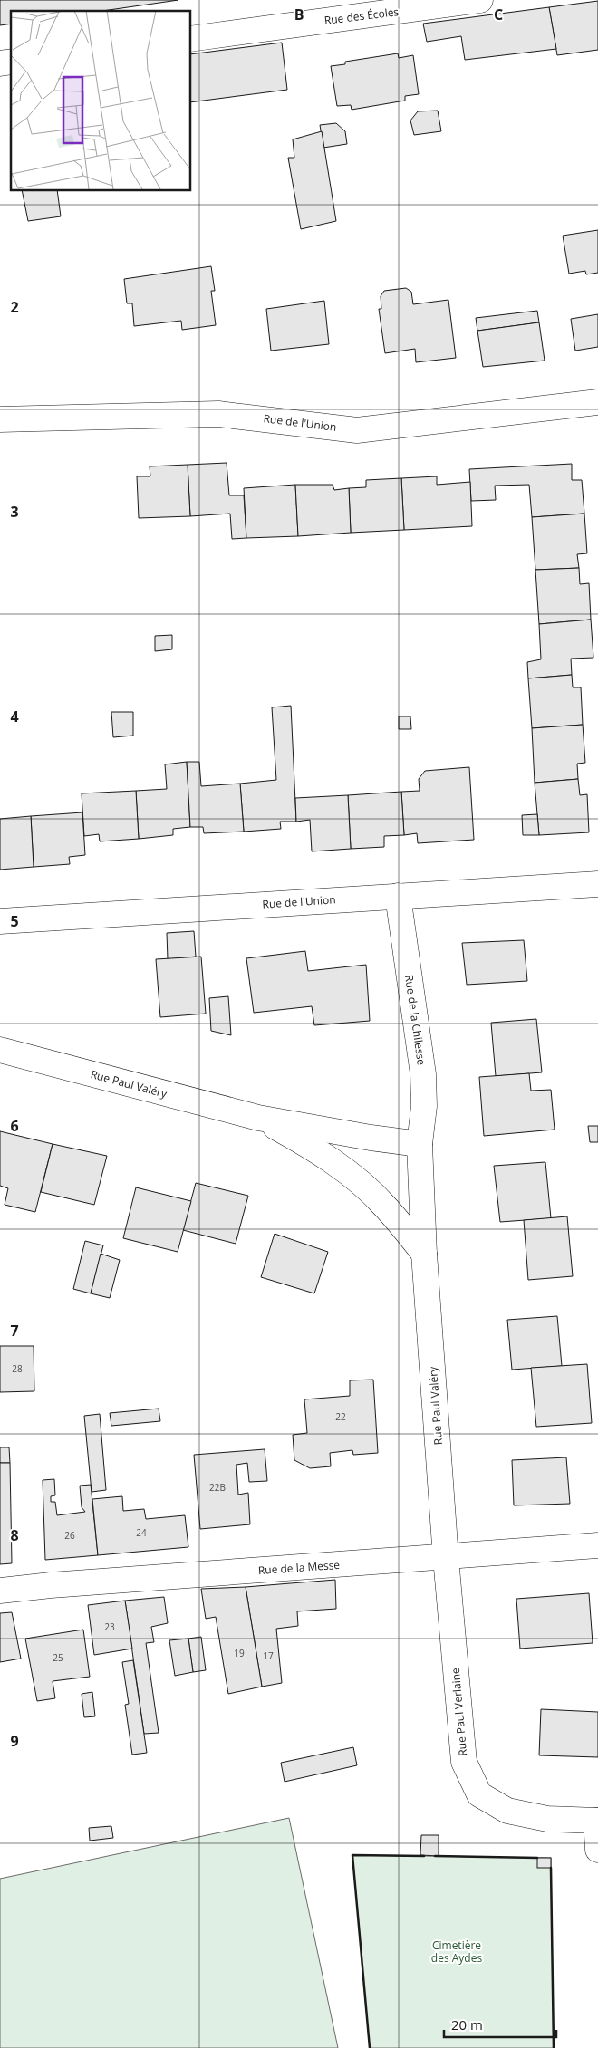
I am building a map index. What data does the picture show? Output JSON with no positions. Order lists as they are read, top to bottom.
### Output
{
  "streets": {
    "street": [
      "Rue des Écoles",
      "Rue de l'Union",
      "Rue de la Chilesse",
      "Rue Paul Valéry",
      "Rue de la Messe",
      "Rue Paul Verlaine"
    ]
  },
  "crossings": [
    ["Rue de l'Union", "Rue de la Chilesse"],
    ["Rue de la Chilesse", "Rue Paul Valéry"],
    ["Rue Paul Valéry", "Rue de la Messe"],
    ["Rue Paul Valéry", "Rue Paul Verlaine"],
    ["Rue de la Messe", "Rue Paul Verlaine"]
  ],
  "parks": ["Cimetière des Aydes"],
  "house_numbers": [
    "28",
    "22",
    "22B",
    "24",
    "26",
    "23",
    "19",
    "17",
    "25"
  ],
  "scale_bar": "20 m",
  "grid": {
    "columns": ["B", "C"],
    "rows": [
      "2",
      "3",
      "4",
      "5",
      "6",
      "7",
      "8",
      "9"
    ]
  }
}
